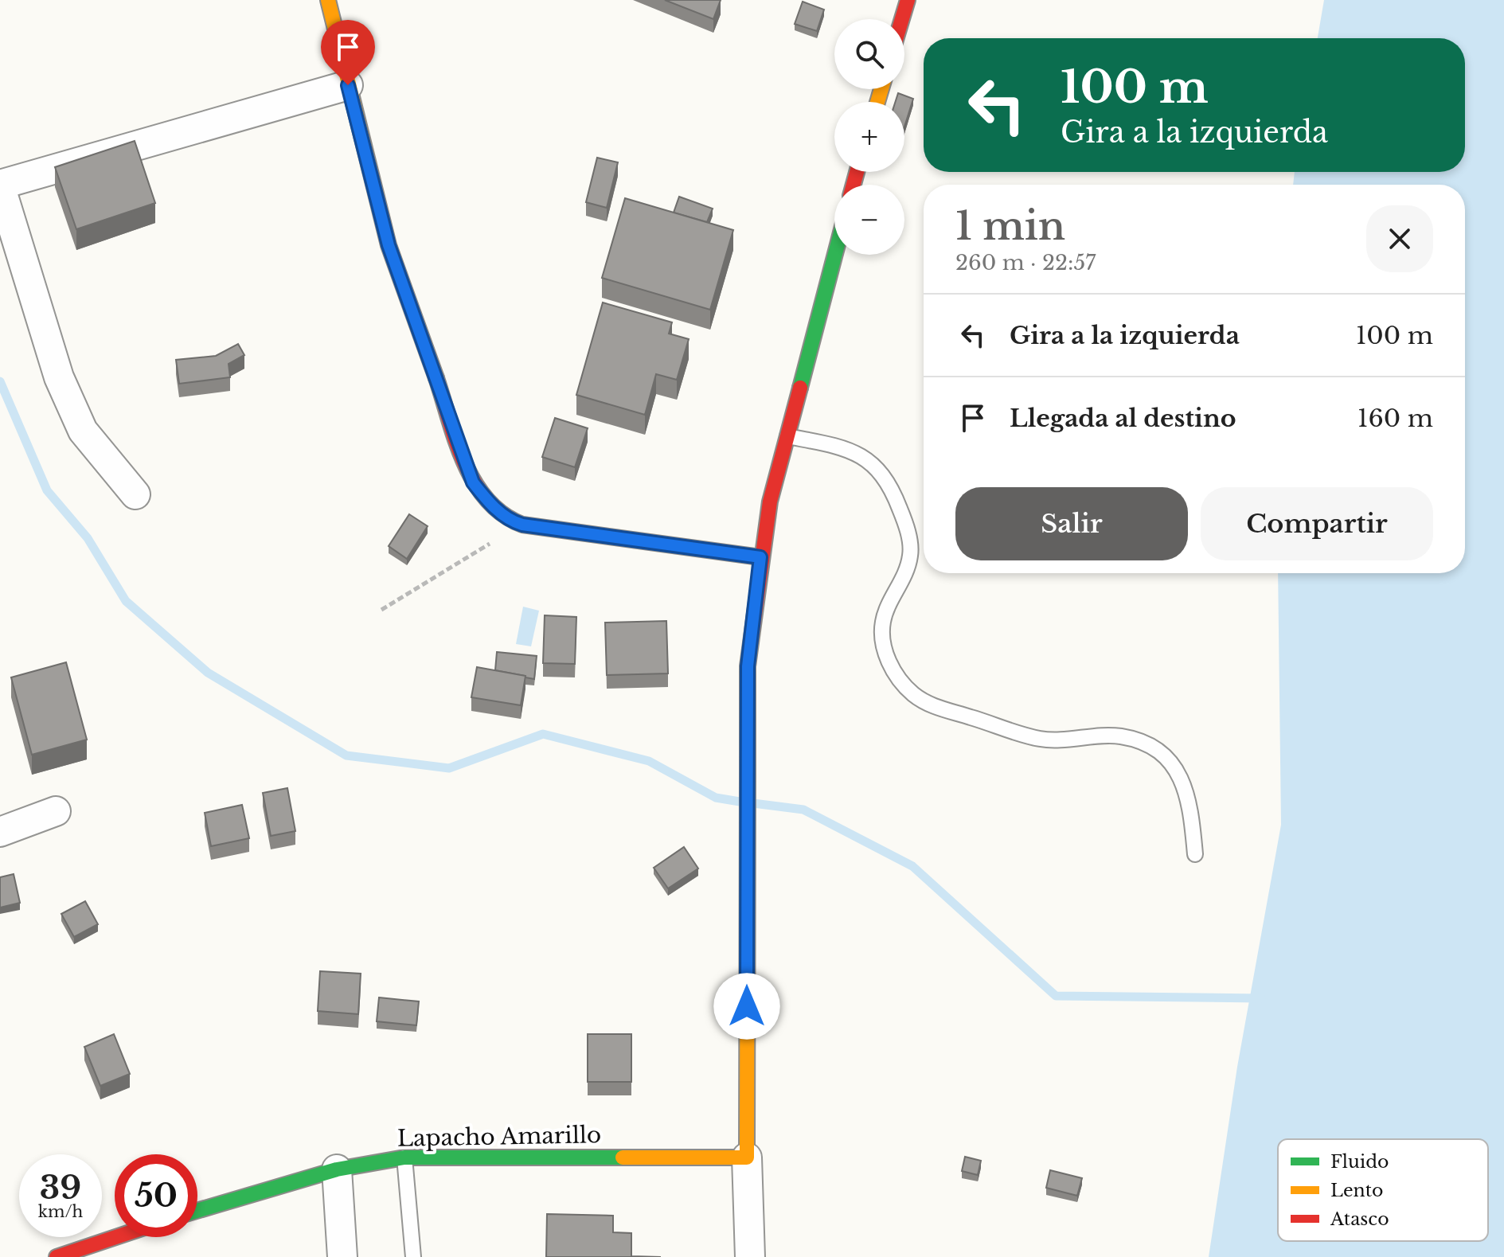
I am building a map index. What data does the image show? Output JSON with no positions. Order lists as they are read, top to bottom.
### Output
{
  "streets": {
    "main road": ["Lapacho Amarillo"]
  },
  "legend": ["Fluido", "Lento", "Atasco"],
  "page": {
    "map_buttons": ["+", "−"],
    "turn": ["100 m", "Gira a la izquierda"],
    "heading": ["1 min", "260 m · 22:57"],
    "list": [
      {
        "name": "Gira a la izquierda",
        "value": "100 m"
      },
      {
        "name": "Llegada al destino",
        "value": "160 m"
      }
    ],
    "buttons": ["Salir", "Compartir"],
    "speed": "39 km/h",
    "limit": "50"
  }
}
